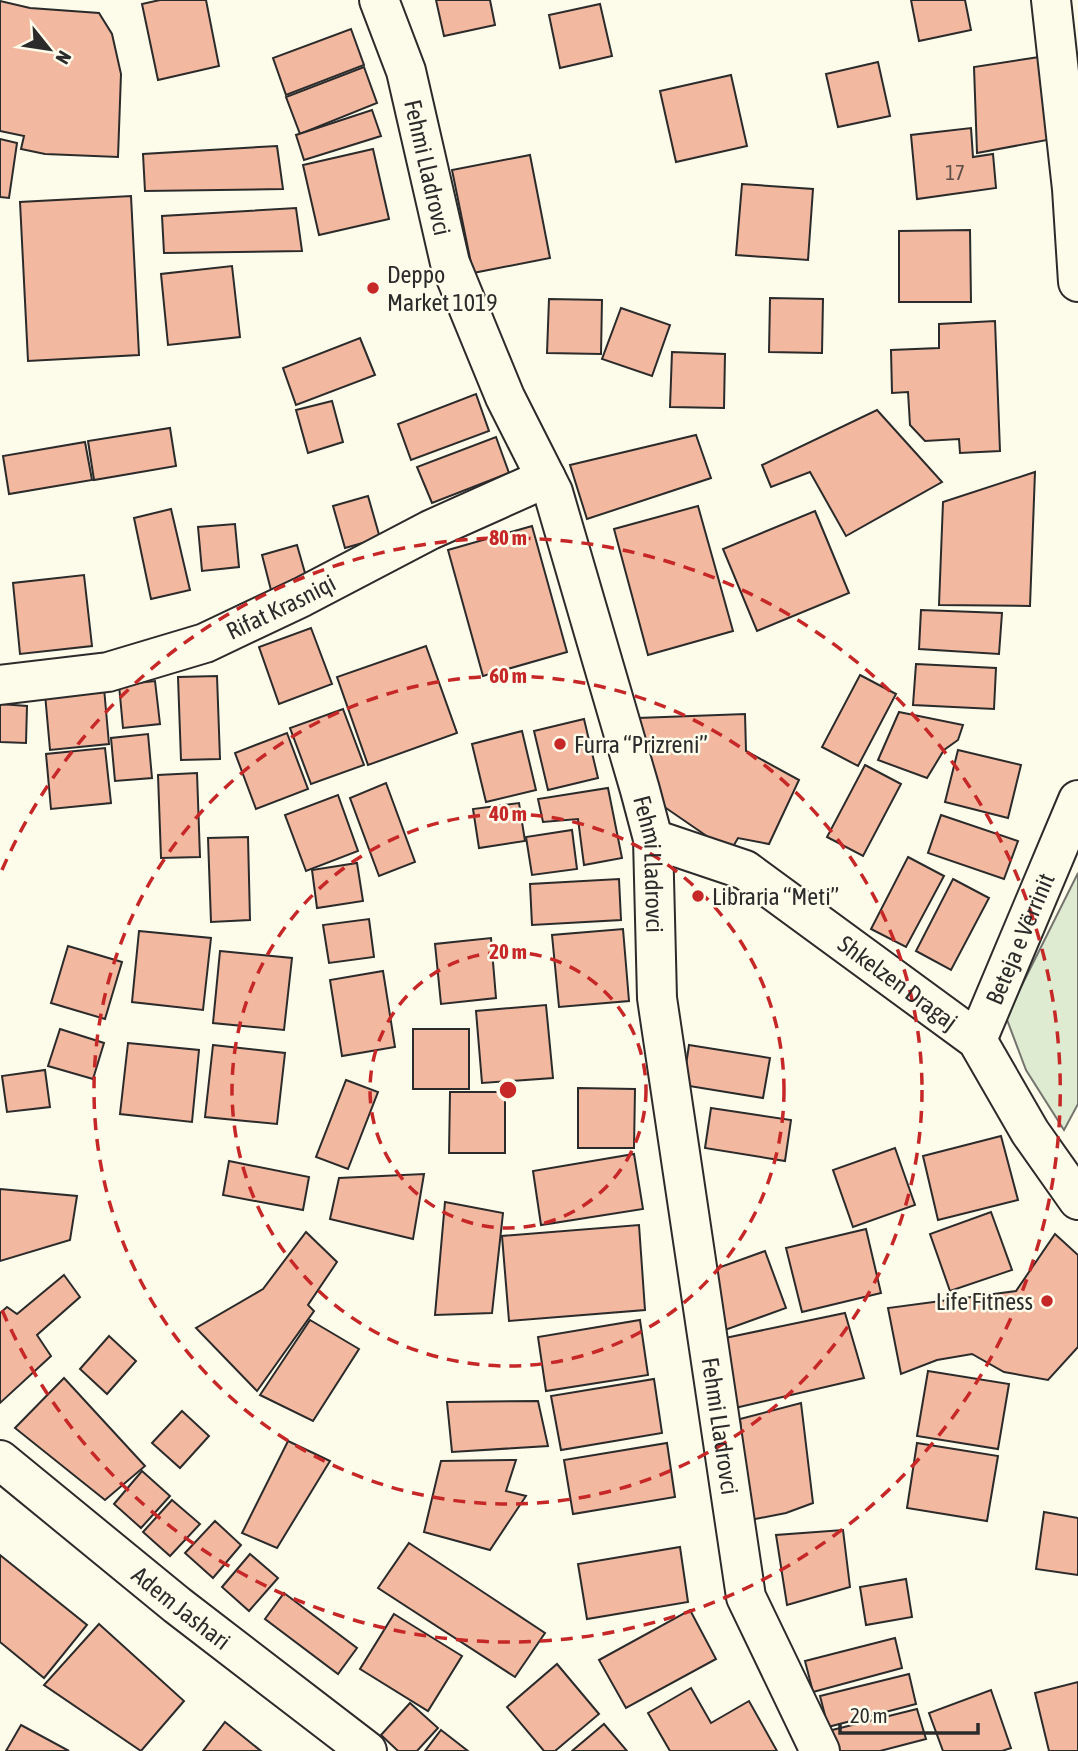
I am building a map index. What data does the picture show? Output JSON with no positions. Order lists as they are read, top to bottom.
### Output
{
  "streets": {
    "street": [
      "Fehmi Lladrovci",
      "Rifat Krasniqi",
      "Beteja e Vërrinit",
      "Shkelzen Dragaj",
      "Adem Jashari"
    ]
  },
  "crossings": [
    ["Fehmi Lladrovci", "Rifat Krasniqi"],
    ["Fehmi Lladrovci", "Shkelzen Dragaj"],
    ["Beteja e Vërrinit", "Shkelzen Dragaj"]
  ],
  "places": [
    "Deppo Market 1019",
    "Furra “Prizreni”",
    "Libraria “Meti”",
    "Life Fitness"
  ],
  "house_numbers": ["17"],
  "scale_bar": "20 m",
  "north": "bottom right",
  "rings": [
    "80 m",
    "60 m",
    "40 m",
    "20 m"
  ]
}
